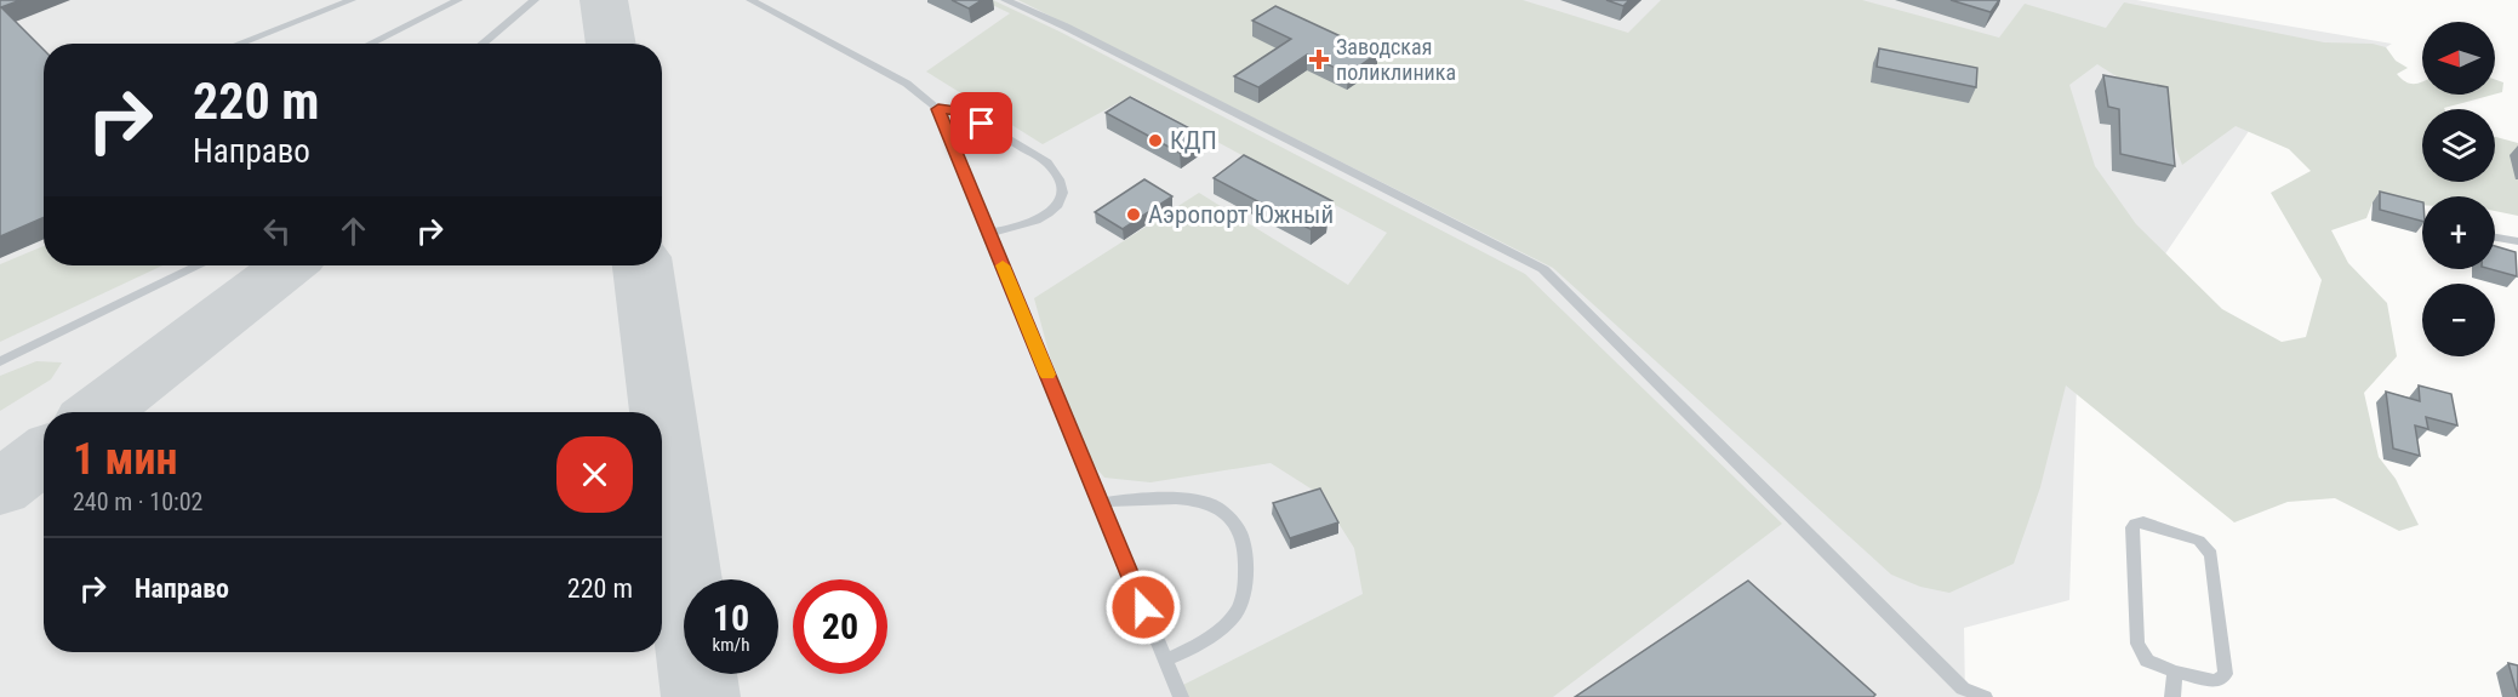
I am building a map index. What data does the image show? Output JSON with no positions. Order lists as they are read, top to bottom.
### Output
{
  "places": {
    "health": ["Заводская поликлиника"],
    "other": ["КДП", "Аэропорт Южный"]
  },
  "north": "left",
  "page": {
    "map_buttons": ["+", "−"],
    "turn": ["220 m", "Направо"],
    "heading": ["1 мин", "240 m · 10:02"],
    "list": [
      {
        "name": "Направо",
        "value": "220 m"
      }
    ],
    "speed": "10 km/h",
    "limit": "20"
  }
}
